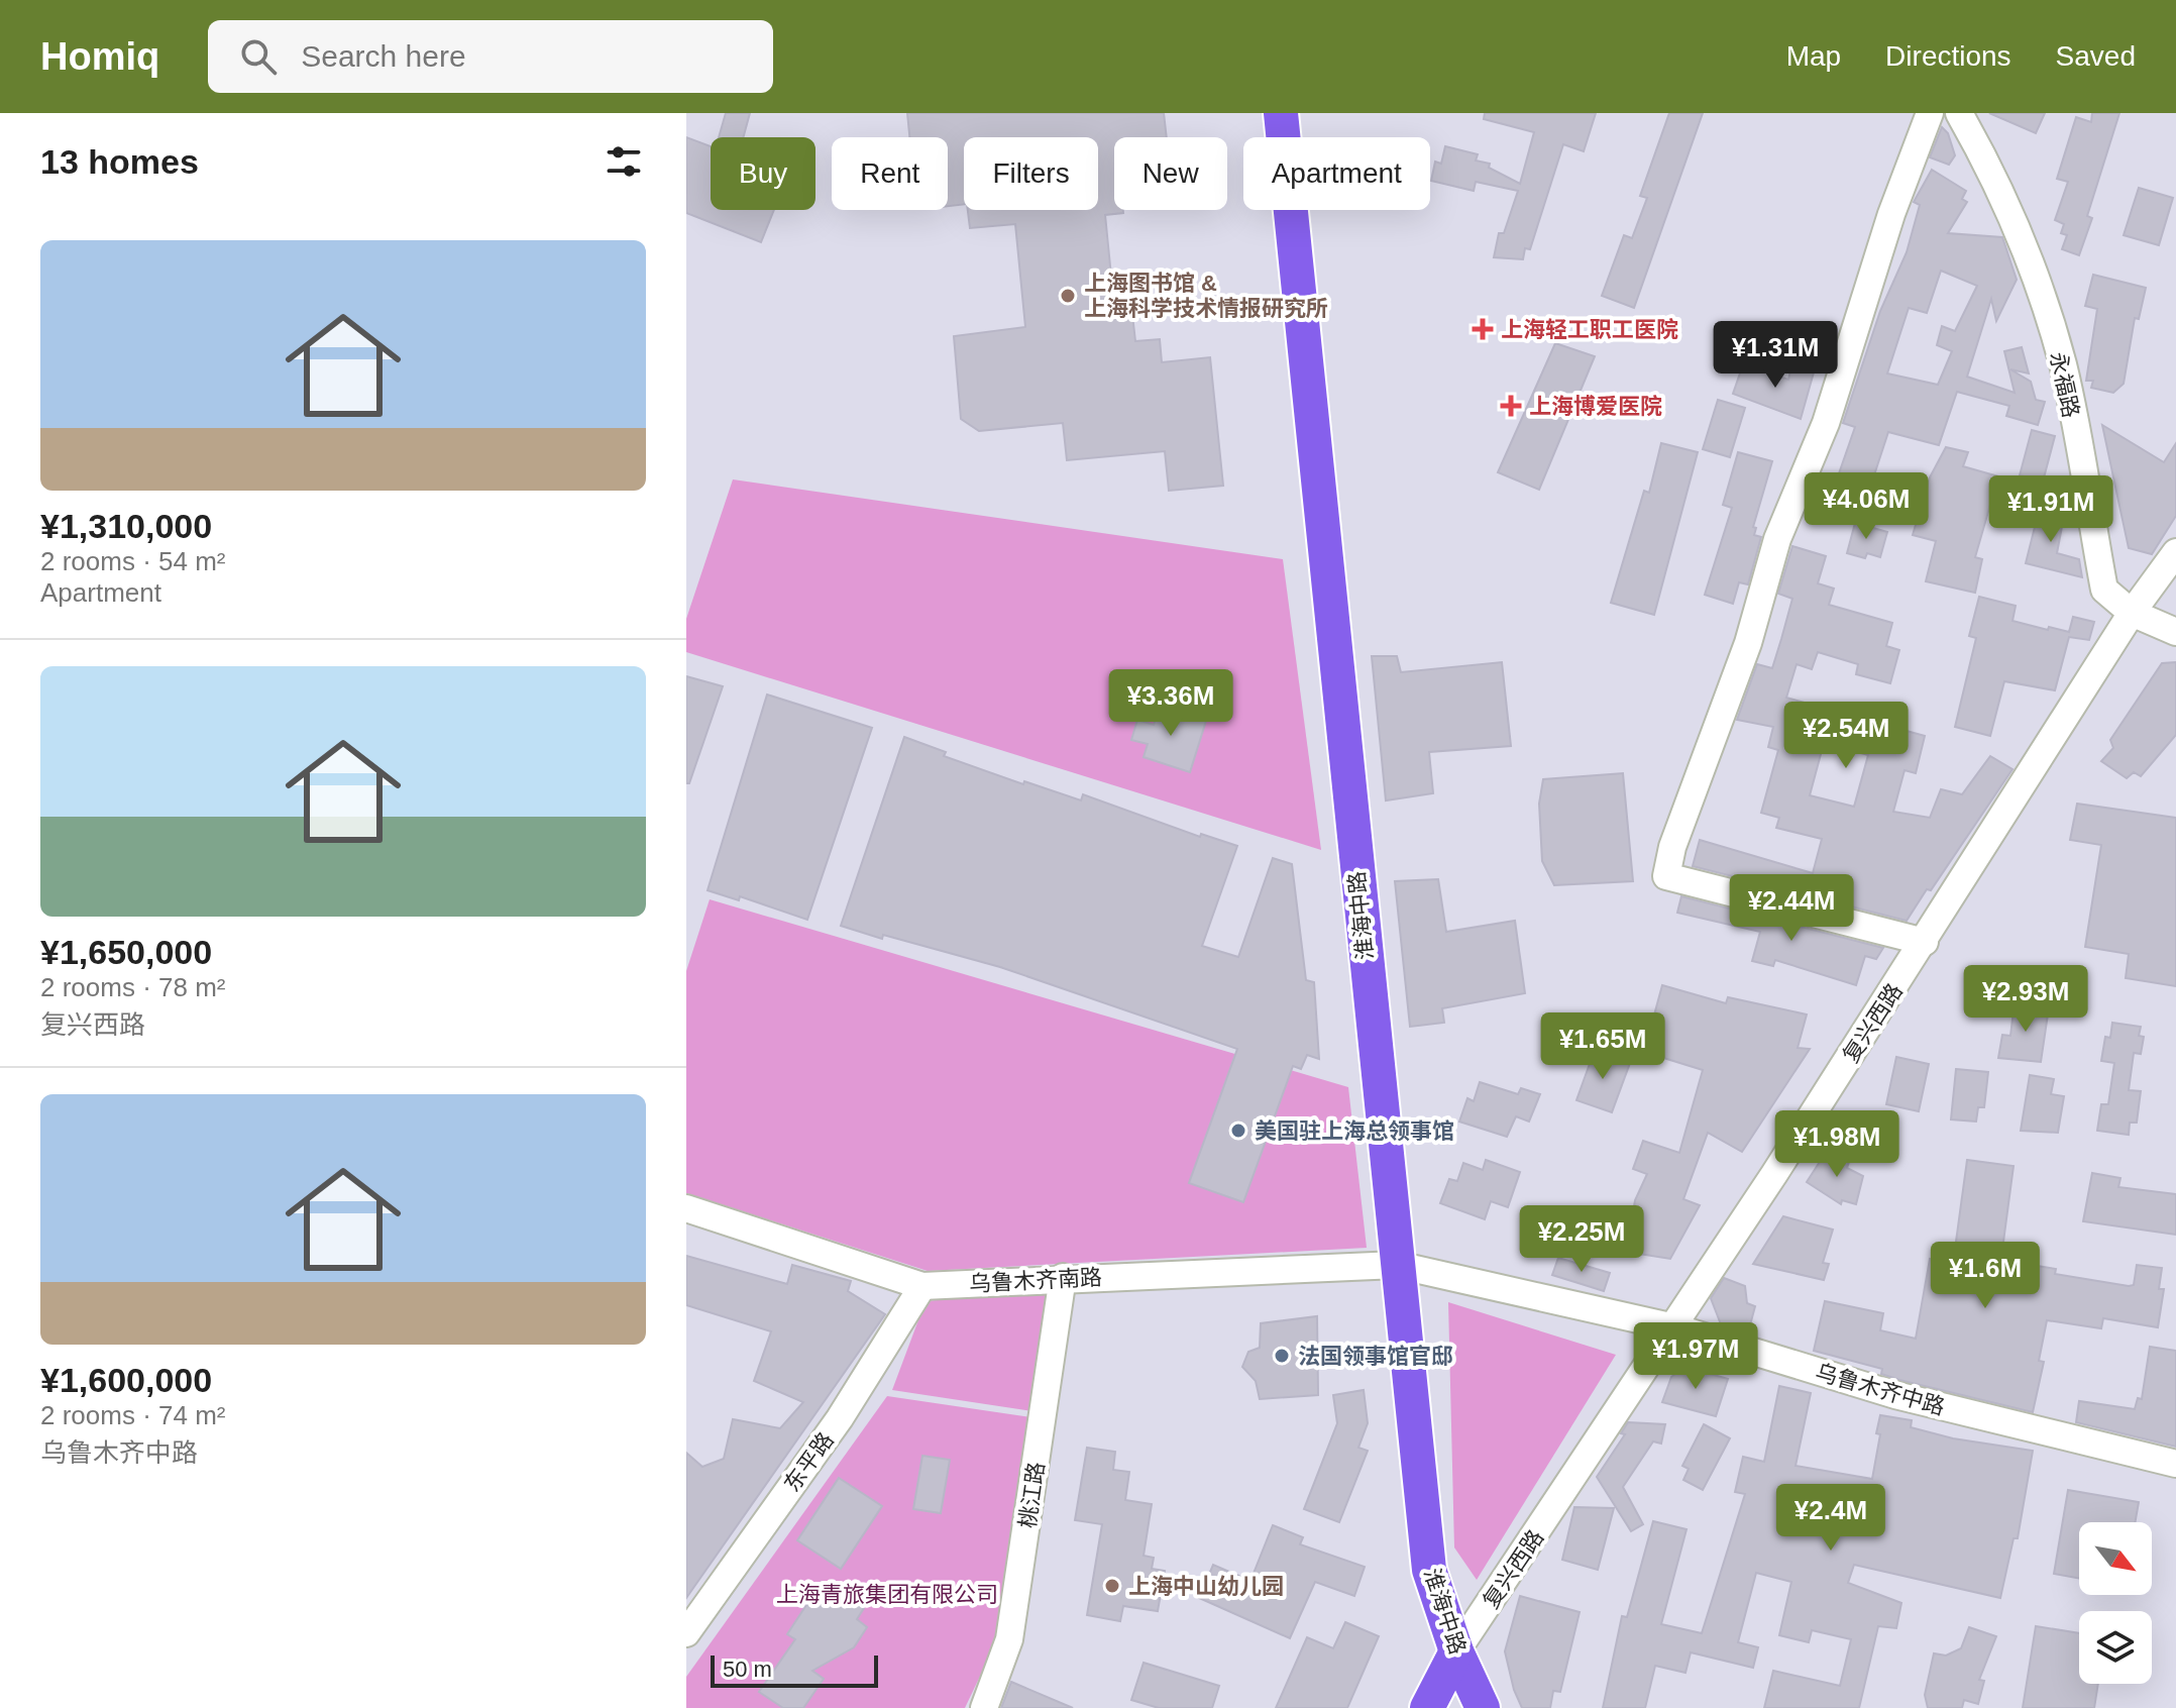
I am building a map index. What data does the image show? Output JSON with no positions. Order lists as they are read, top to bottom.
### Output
{
  "streets": {
    "main road": ["淮海中路"],
    "street": [
      "永福路",
      "复兴西路",
      "乌鲁木齐南路",
      "乌鲁木齐中路",
      "东平路",
      "桃江路"
    ]
  },
  "crossings": [
    ["永福路", "复兴西路"],
    ["淮海中路", "复兴西路"],
    ["淮海中路", "乌鲁木齐南路"],
    ["淮海中路", "乌鲁木齐中路"],
    ["复兴西路", "乌鲁木齐中路"],
    ["乌鲁木齐南路", "乌鲁木齐中路"],
    ["乌鲁木齐南路", "东平路"],
    ["乌鲁木齐南路", "桃江路"]
  ],
  "parks": ["上海青旅集团有限公司"],
  "places": {
    "other": [
      "上海图书馆 & 上海科学技术情报研究所",
      "美国驻上海总领事馆",
      "法国领事馆官邸",
      "上海中山幼儿园"
    ],
    "health": ["上海轻工职工医院", "上海博爱医院"]
  },
  "scale_bar": "50 m",
  "north": "bottom right",
  "page": {
    "header": "Homiq",
    "search": "Search here",
    "nav": ["Map", "Directions", "Saved"],
    "heading": "13 homes",
    "chip": [
      "Buy",
      "Rent",
      "Filters",
      "New",
      "Apartment"
    ],
    "list": [
      {
        "name": "¥1,310,000",
        "note": "2 rooms · 54 m² · Apartment"
      },
      {
        "name": "¥1,650,000",
        "note": "2 rooms · 78 m² · 复兴西路"
      },
      {
        "name": "¥1,600,000",
        "note": "2 rooms · 74 m² · 乌鲁木齐中路"
      }
    ],
    "price": [
      "¥1.31M",
      "¥4.06M",
      "¥1.91M",
      "¥3.36M",
      "¥2.54M",
      "¥2.44M",
      "¥2.93M",
      "¥1.65M",
      "¥1.98M",
      "¥2.25M",
      "¥1.6M",
      "¥1.97M",
      "¥2.4M"
    ],
    "scale": "50 m"
  }
}
